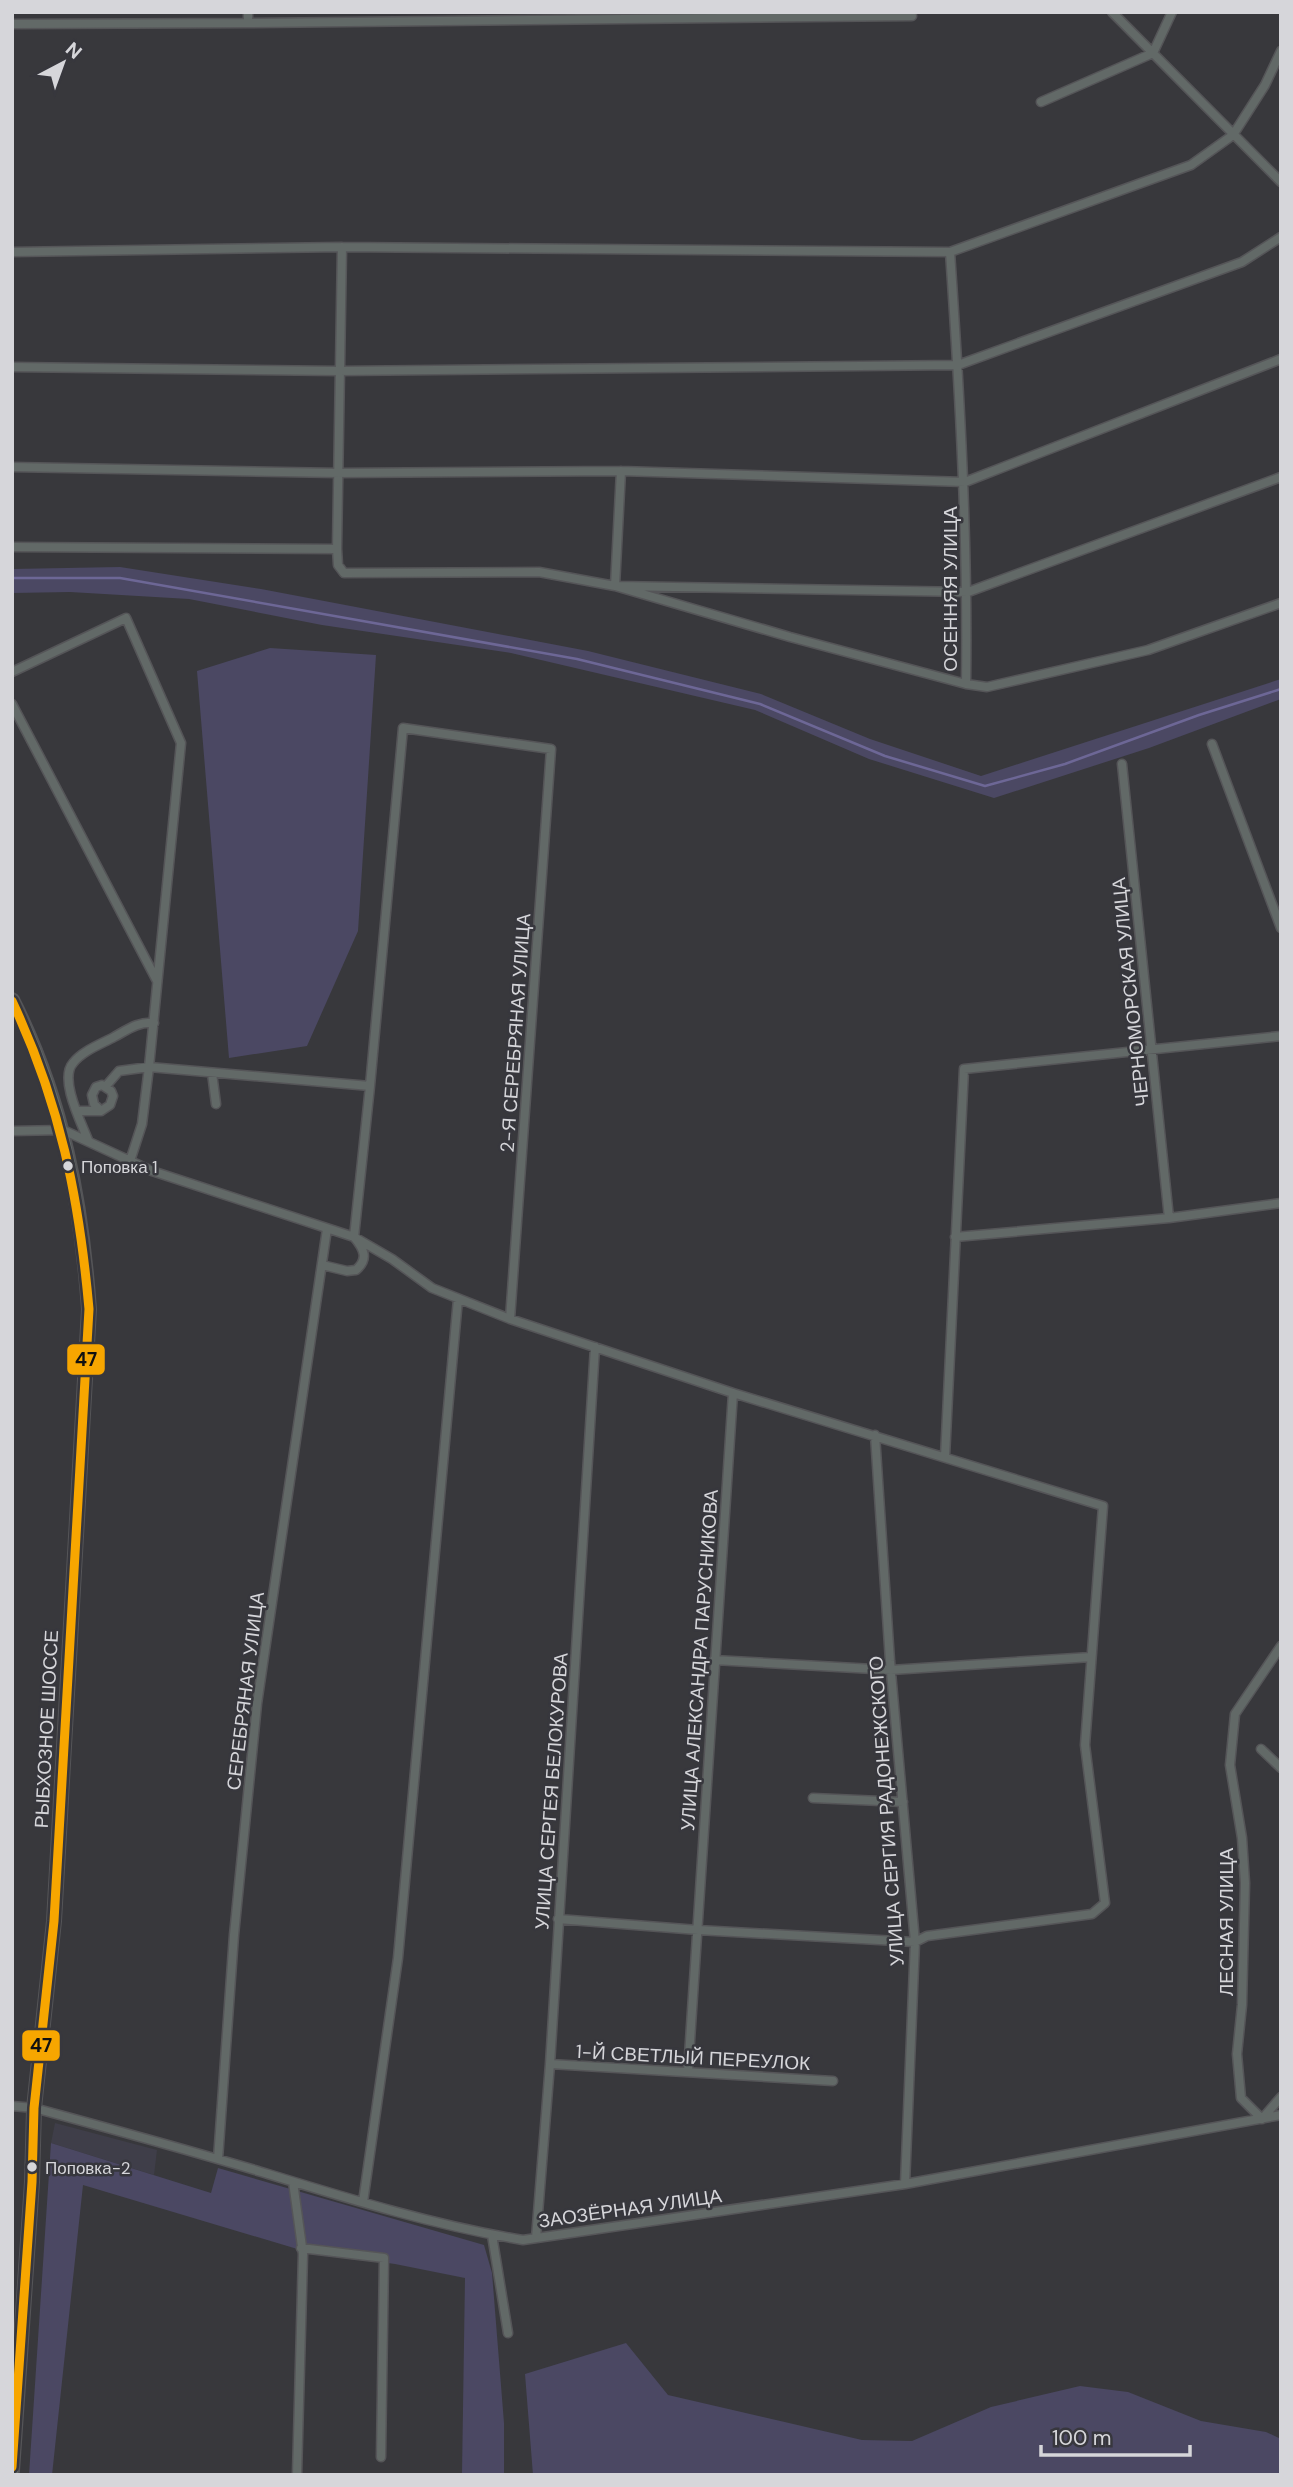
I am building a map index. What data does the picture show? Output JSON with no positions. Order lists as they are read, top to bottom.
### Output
{
  "streets": {
    "street": [
      "ОСЕННЯЯ УЛИЦА",
      "ЧЕРНОМОРСКАЯ УЛИЦА",
      "2-Я СЕРЕБРЯНАЯ УЛИЦА",
      "УЛИЦА АЛЕКСАНДРА ПАРУСНИКОВА",
      "СЕРЕБРЯНАЯ УЛИЦА",
      "РЫБХОЗНОЕ ШОССЕ",
      "УЛИЦА СЕРГЕЯ БЕЛОКУРОВА",
      "УЛИЦА СЕРГИЯ РАДОНЕЖСКОГО",
      "ЛЕСНАЯ УЛИЦА",
      "1-Й СВЕТЛЫЙ ПЕРЕУЛОК",
      "ЗАОЗЁРНАЯ УЛИЦА"
    ]
  },
  "crossings": [
    ["СЕРЕБРЯНАЯ УЛИЦА", "ЗАОЗЁРНАЯ УЛИЦА"],
    ["РЫБХОЗНОЕ ШОССЕ", "ЗАОЗЁРНАЯ УЛИЦА"],
    ["УЛИЦА СЕРГЕЯ БЕЛОКУРОВА", "1-Й СВЕТЛЫЙ ПЕРЕУЛОК"],
    ["УЛИЦА СЕРГЕЯ БЕЛОКУРОВА", "ЗАОЗЁРНАЯ УЛИЦА"],
    ["УЛИЦА СЕРГИЯ РАДОНЕЖСКОГО", "ЗАОЗЁРНАЯ УЛИЦА"],
    ["ЛЕСНАЯ УЛИЦА", "ЗАОЗЁРНАЯ УЛИЦА"]
  ],
  "places": ["Поповка 1", "Поповка-2"],
  "lines": ["transit line 47"],
  "scale_bar": "100 m",
  "north": "top right"
}
